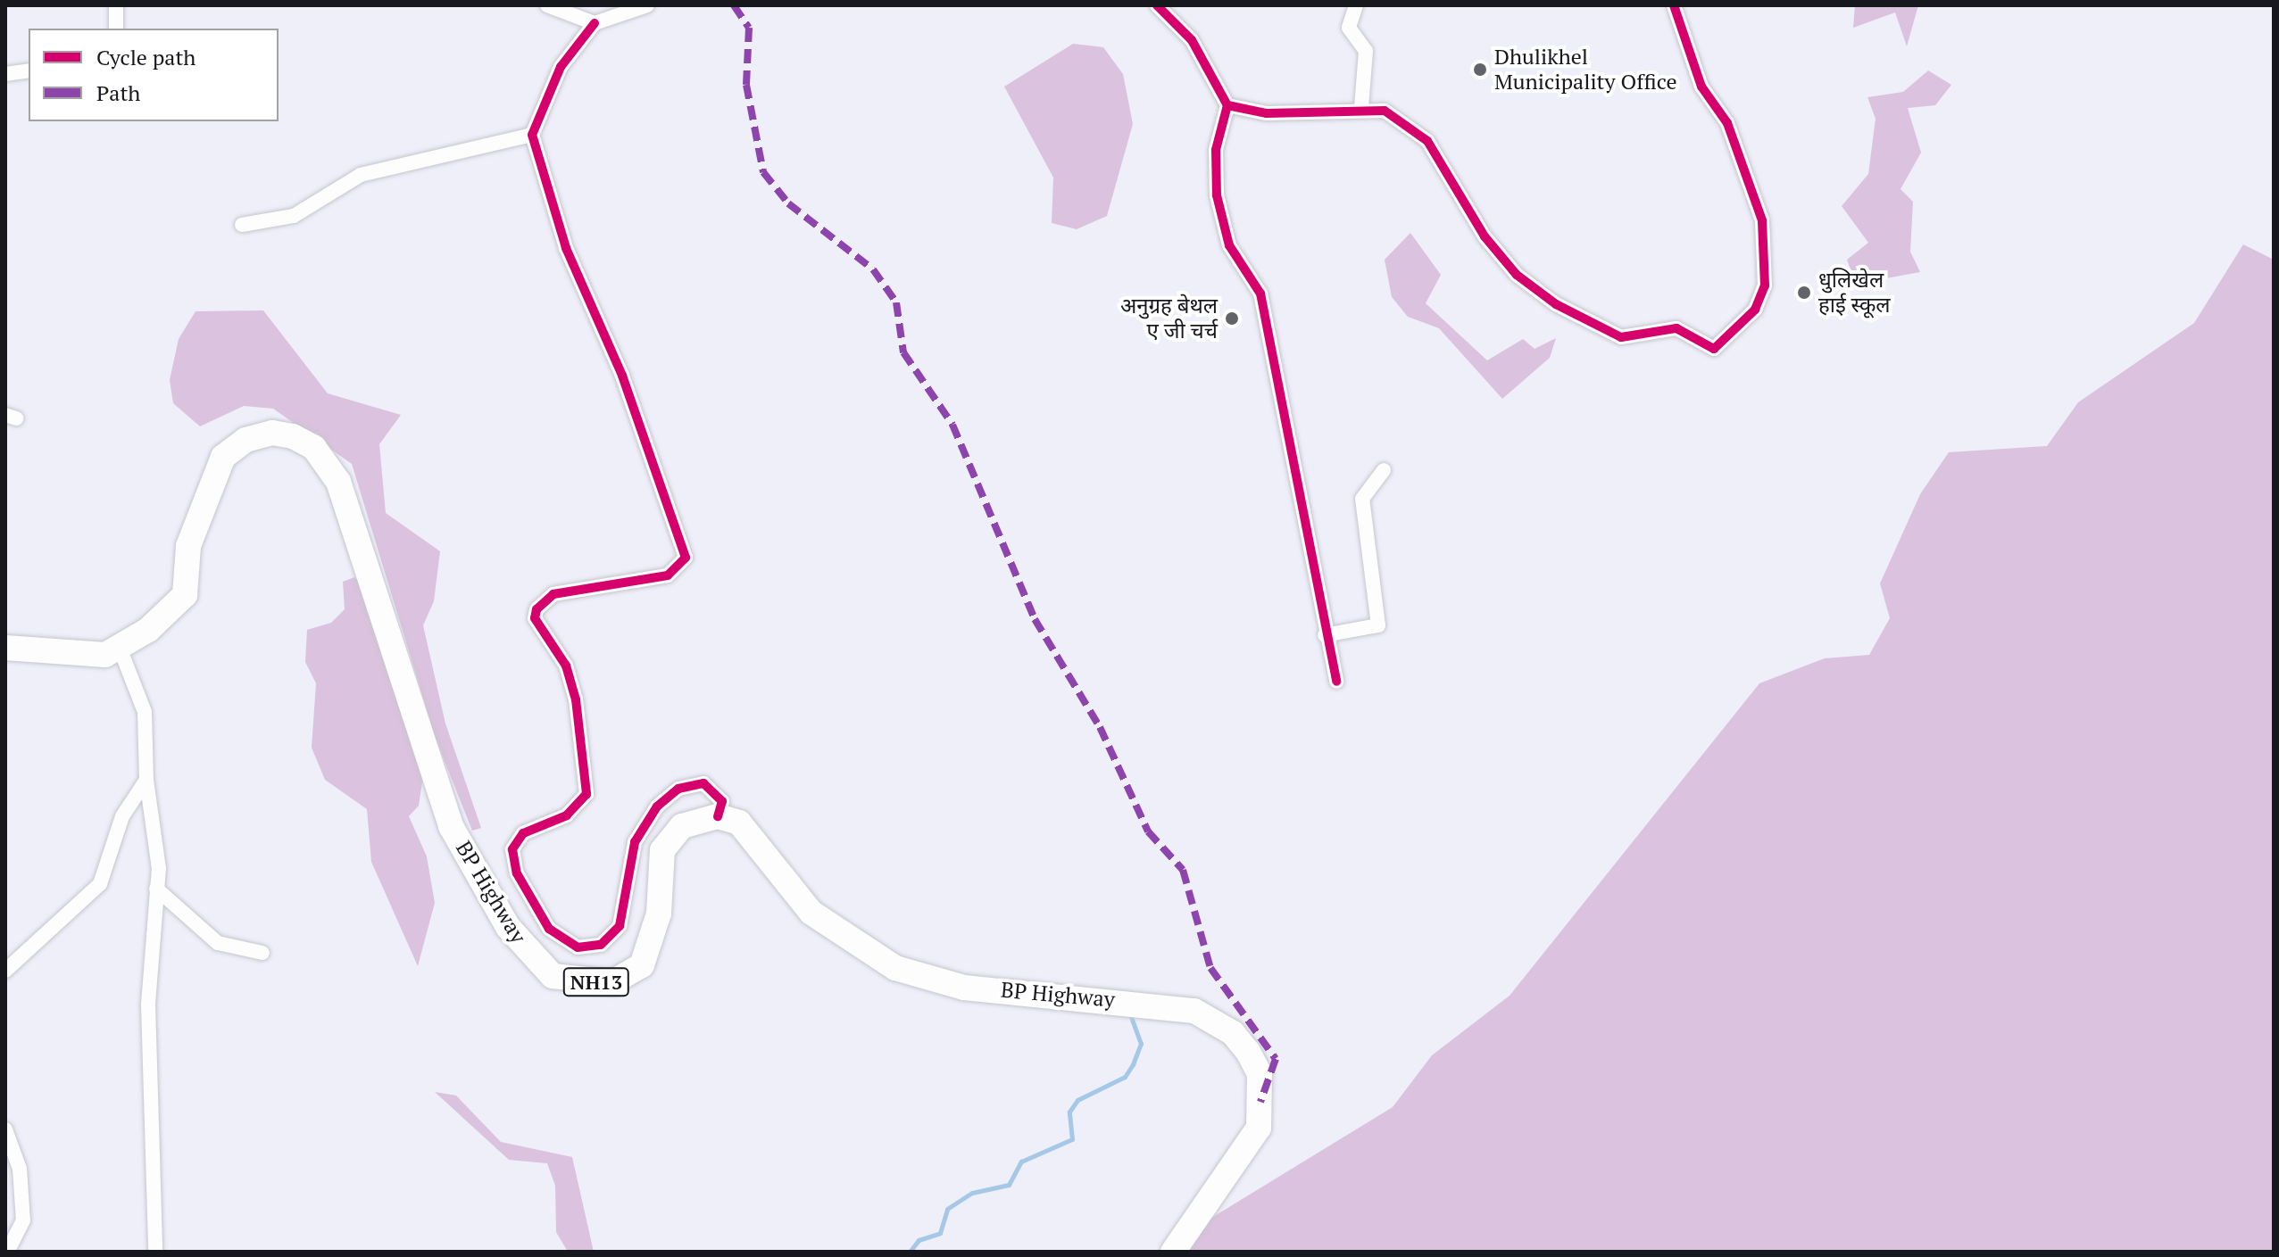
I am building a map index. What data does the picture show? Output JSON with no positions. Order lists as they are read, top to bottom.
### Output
{
  "streets": {
    "highway": ["BP Highway", "NH13"]
  },
  "places": ["Dhulikhel Municipality Office", "धुलिखेल हाई स्कूल", "अनुग्रह बेथल ए जी चर्च"],
  "legend": ["Cycle path", "Path"]
}
